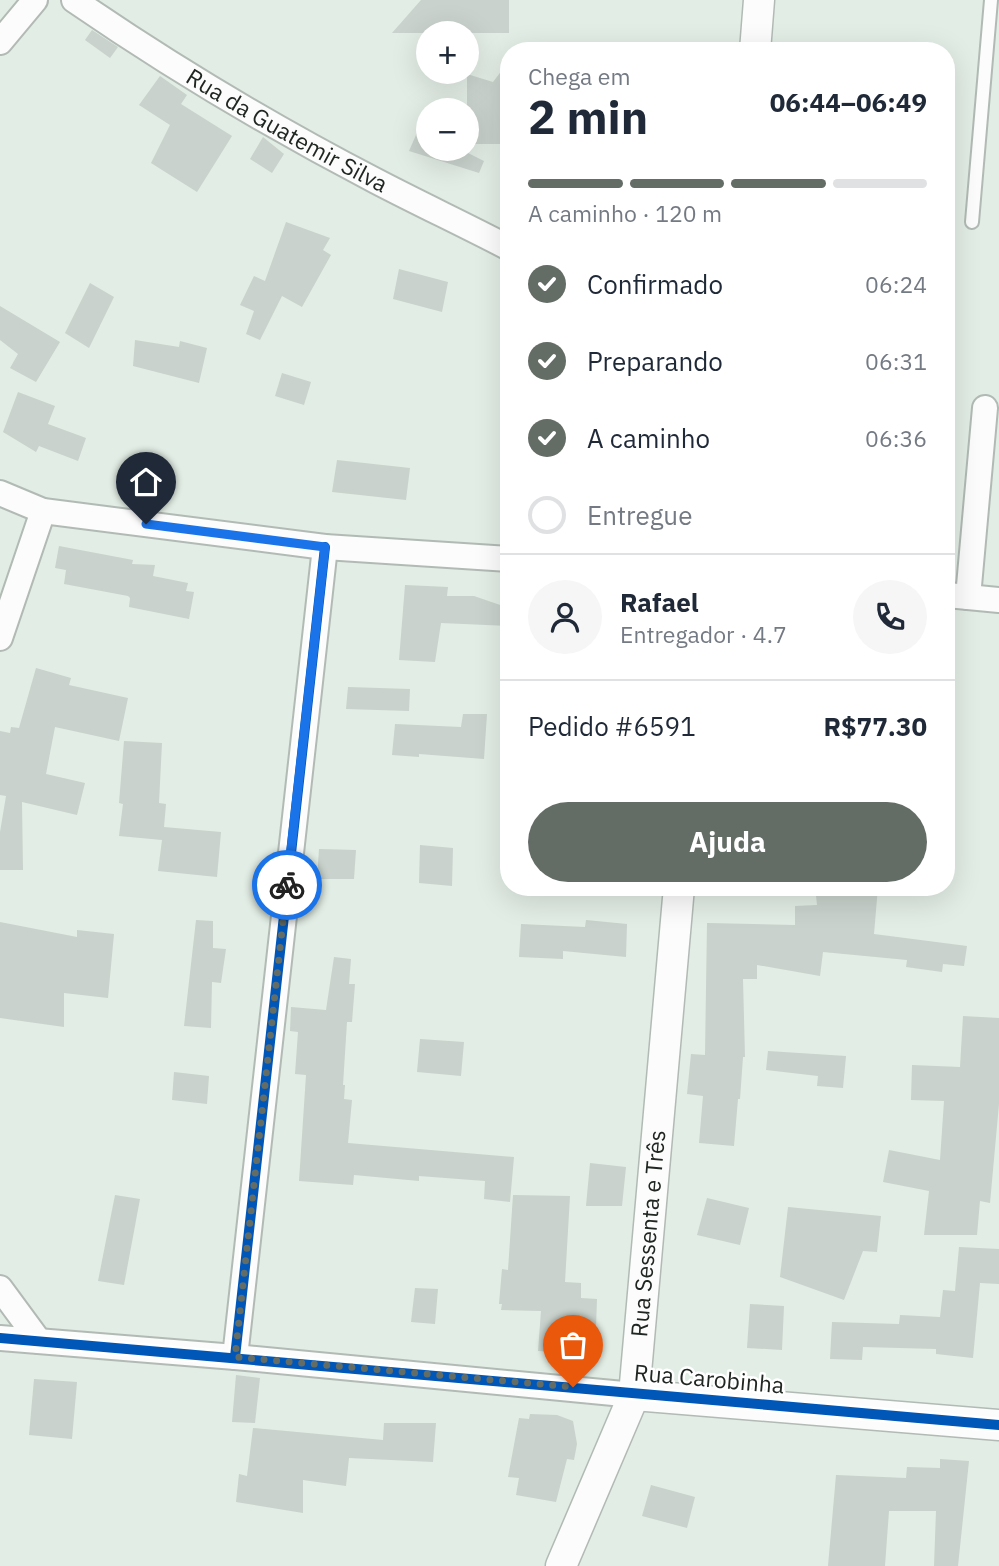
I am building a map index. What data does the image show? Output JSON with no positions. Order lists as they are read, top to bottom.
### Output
{
  "streets": {
    "street": ["Rua da Guatemir Silva", "Rua Sessenta e Três", "Rua Carobinha"]
  },
  "crossings": [
    ["Rua Sessenta e Três", "Rua Carobinha"]
  ],
  "page": {
    "map_buttons": ["+", "−"],
    "heading": ["2 min", "Chega em", "06:44–06:49"],
    "panel": [
      "Rafael",
      "Entregador · 4.7",
      "Pedido #6591",
      "R$77.30"
    ],
    "bar": "A caminho · 120 m",
    "list": [
      ["Confirmado", "06:24"],
      ["Preparando", "06:31"],
      ["A caminho", "06:36"],
      "Entregue"
    ],
    "buttons": "Ajuda"
  }
}
